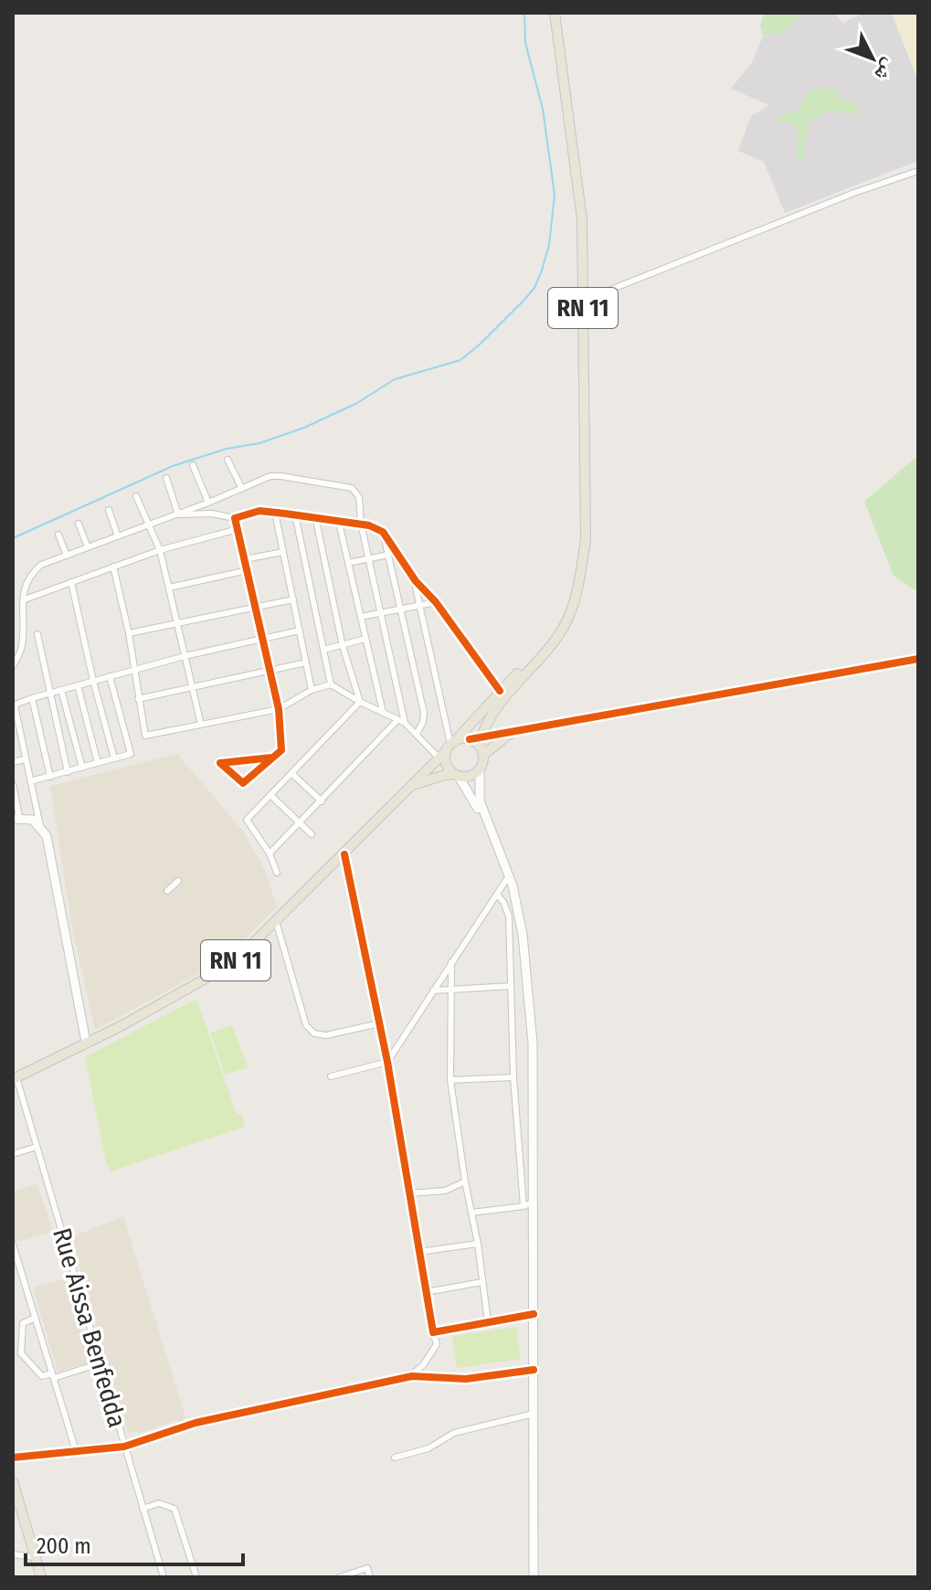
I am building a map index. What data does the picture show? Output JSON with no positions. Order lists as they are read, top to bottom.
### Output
{
  "streets": {
    "main road": ["RN 11"],
    "street": ["Rue Aissa Benfedda"]
  },
  "crossings": [
    ["RN 11", "Rue Aissa Benfedda"]
  ],
  "scale_bar": "200 m",
  "north": "bottom right"
}
